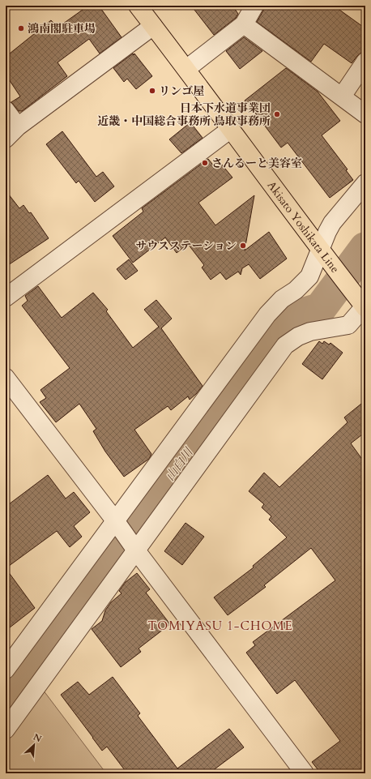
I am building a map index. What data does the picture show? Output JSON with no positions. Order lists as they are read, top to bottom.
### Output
{
  "streets": {
    "main road": ["Akisato Yoshikata Line"]
  },
  "districts": ["TOMIYASU 1-CHOME"],
  "water": ["山白川"],
  "places": [
    "鴻南閣駐車場",
    "リンゴ屋",
    "日本下水道事業団 近畿・中国総合事務所 鳥取事務所",
    "さんるーと美容室",
    "サウスステーション"
  ],
  "north": "top right"
}
